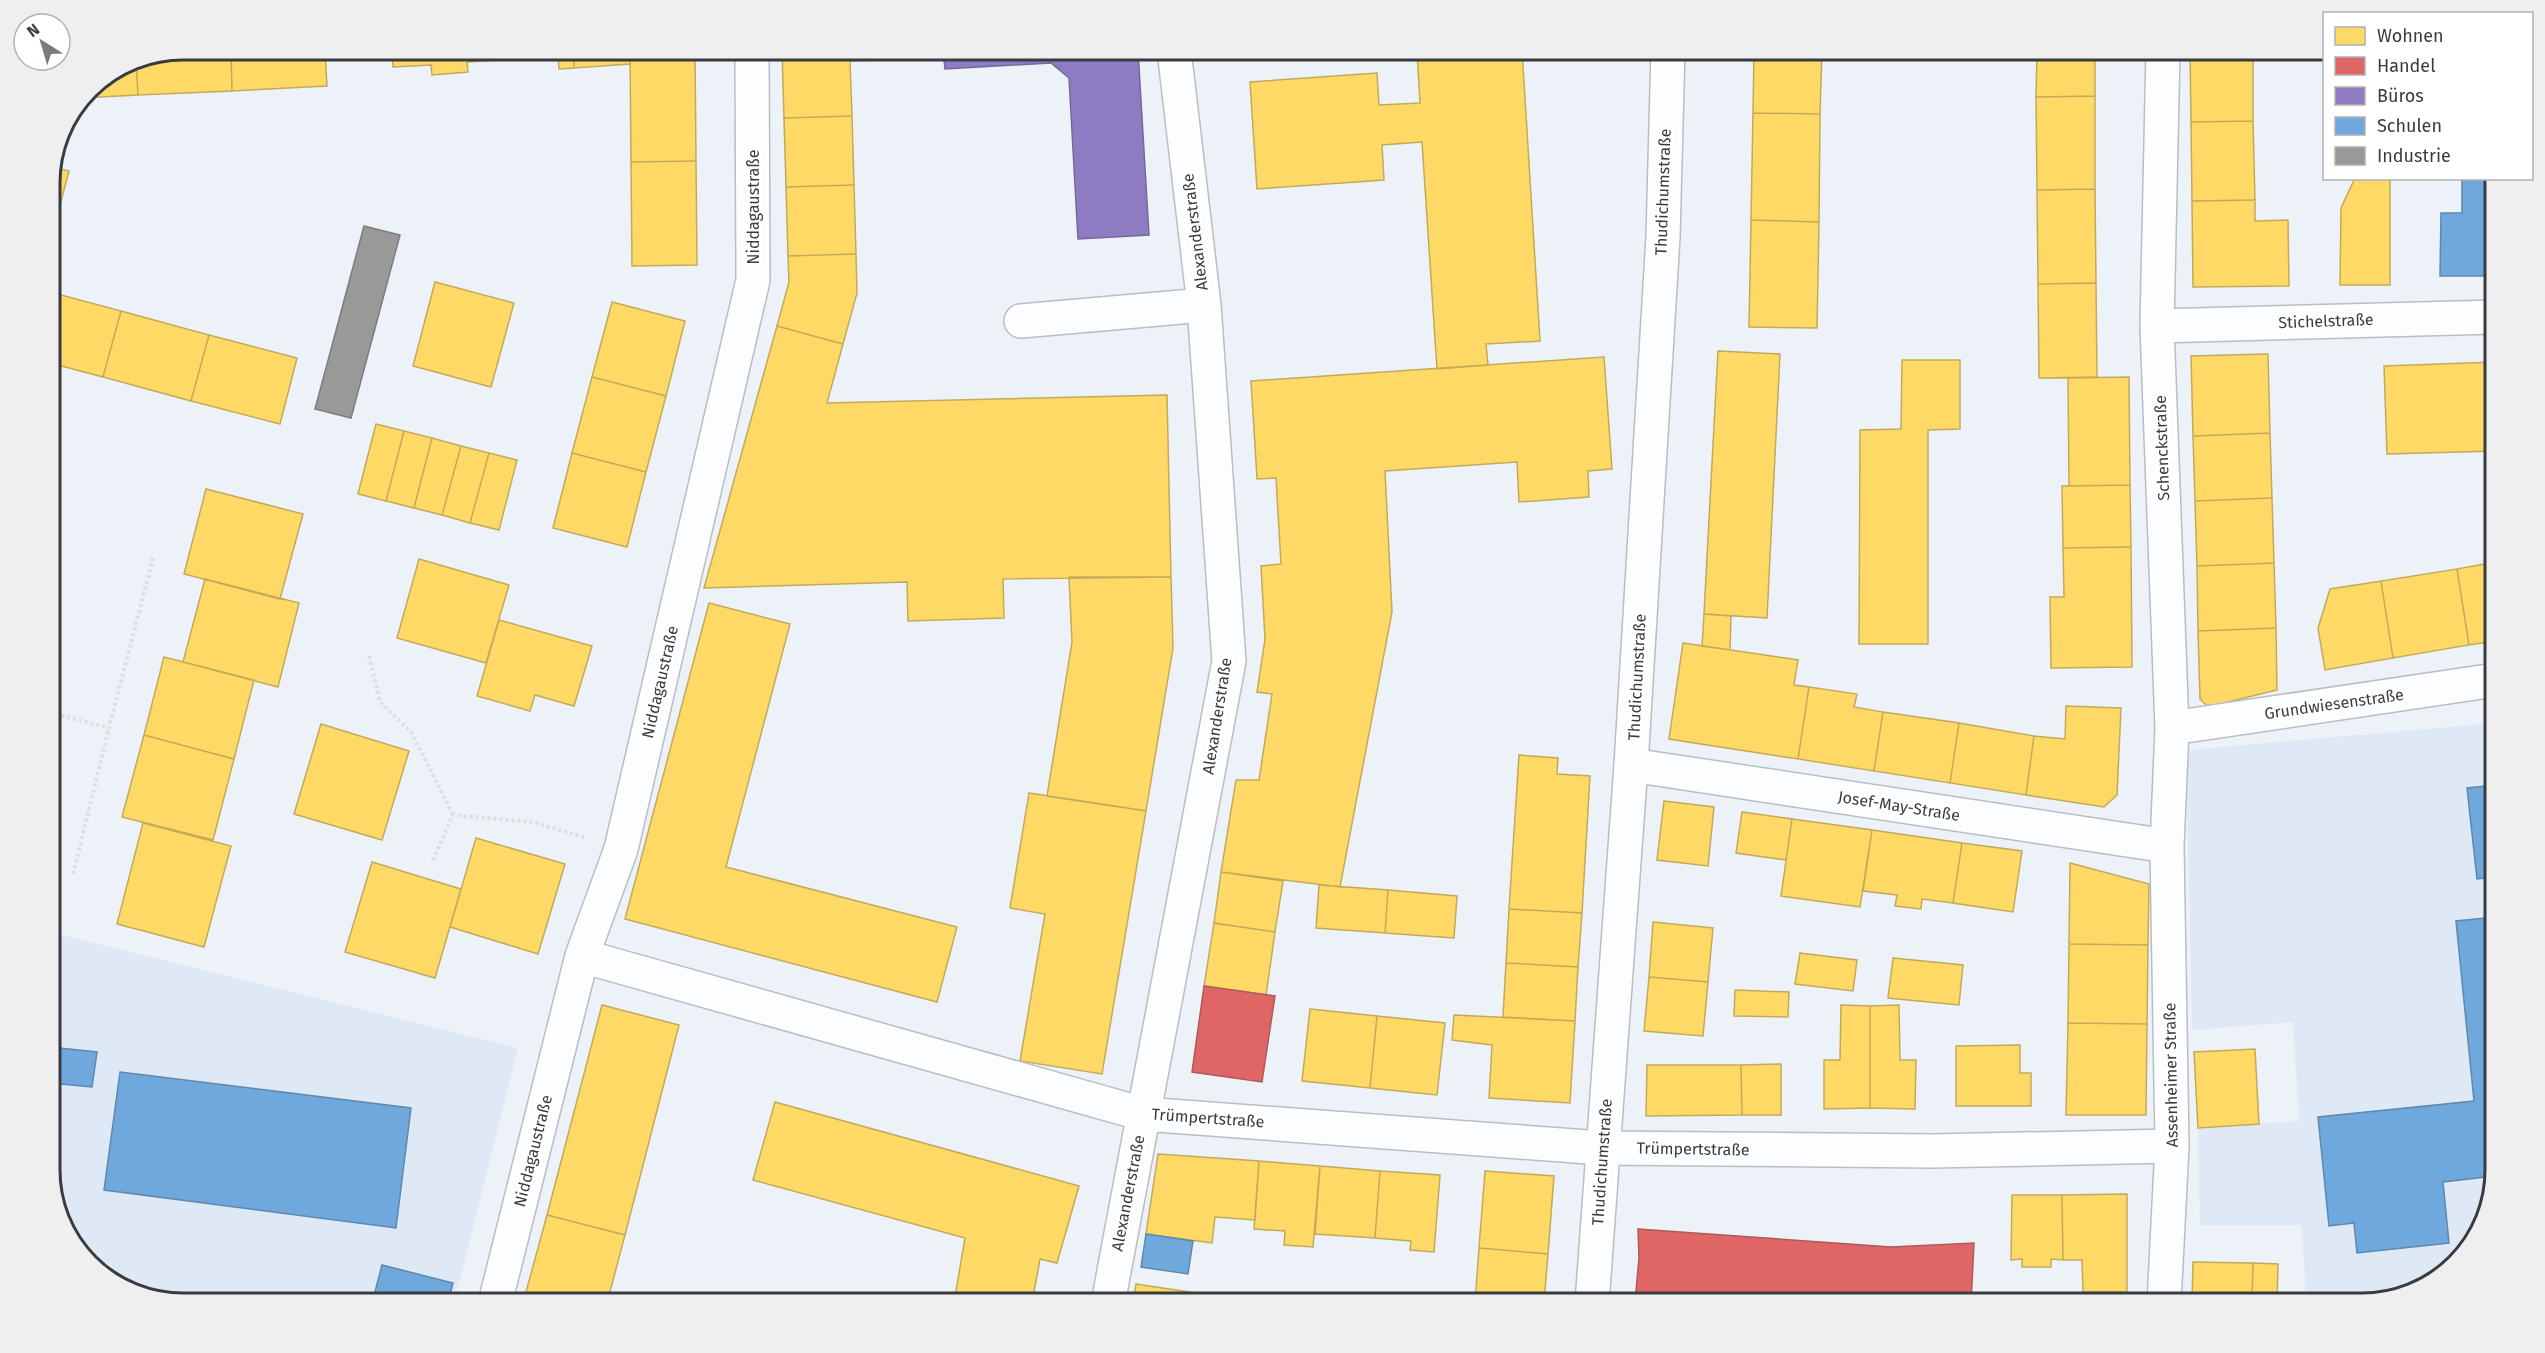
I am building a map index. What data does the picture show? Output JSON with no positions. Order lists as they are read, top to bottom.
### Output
{
  "streets": {
    "street": [
      "Thudichumstraße",
      "Niddagaustraße",
      "Alexanderstraße",
      "Stichelstraße",
      "Schenckstraße",
      "Grundwiesenstraße",
      "Josef-May-Straße",
      "Assenheimer Straße",
      "Trümpertstraße"
    ]
  },
  "crossings": [
    ["Thudichumstraße", "Josef-May-Straße"],
    ["Thudichumstraße", "Trümpertstraße"],
    ["Niddagaustraße", "Trümpertstraße"],
    ["Alexanderstraße", "Trümpertstraße"],
    ["Stichelstraße", "Schenckstraße"],
    ["Schenckstraße", "Grundwiesenstraße"],
    ["Schenckstraße", "Josef-May-Straße"],
    ["Schenckstraße", "Assenheimer Straße"],
    ["Josef-May-Straße", "Assenheimer Straße"],
    ["Assenheimer Straße", "Trümpertstraße"]
  ],
  "legend": [
    "Wohnen",
    "Handel",
    "Büros",
    "Schulen",
    "Industrie"
  ],
  "north": "top left"
}
